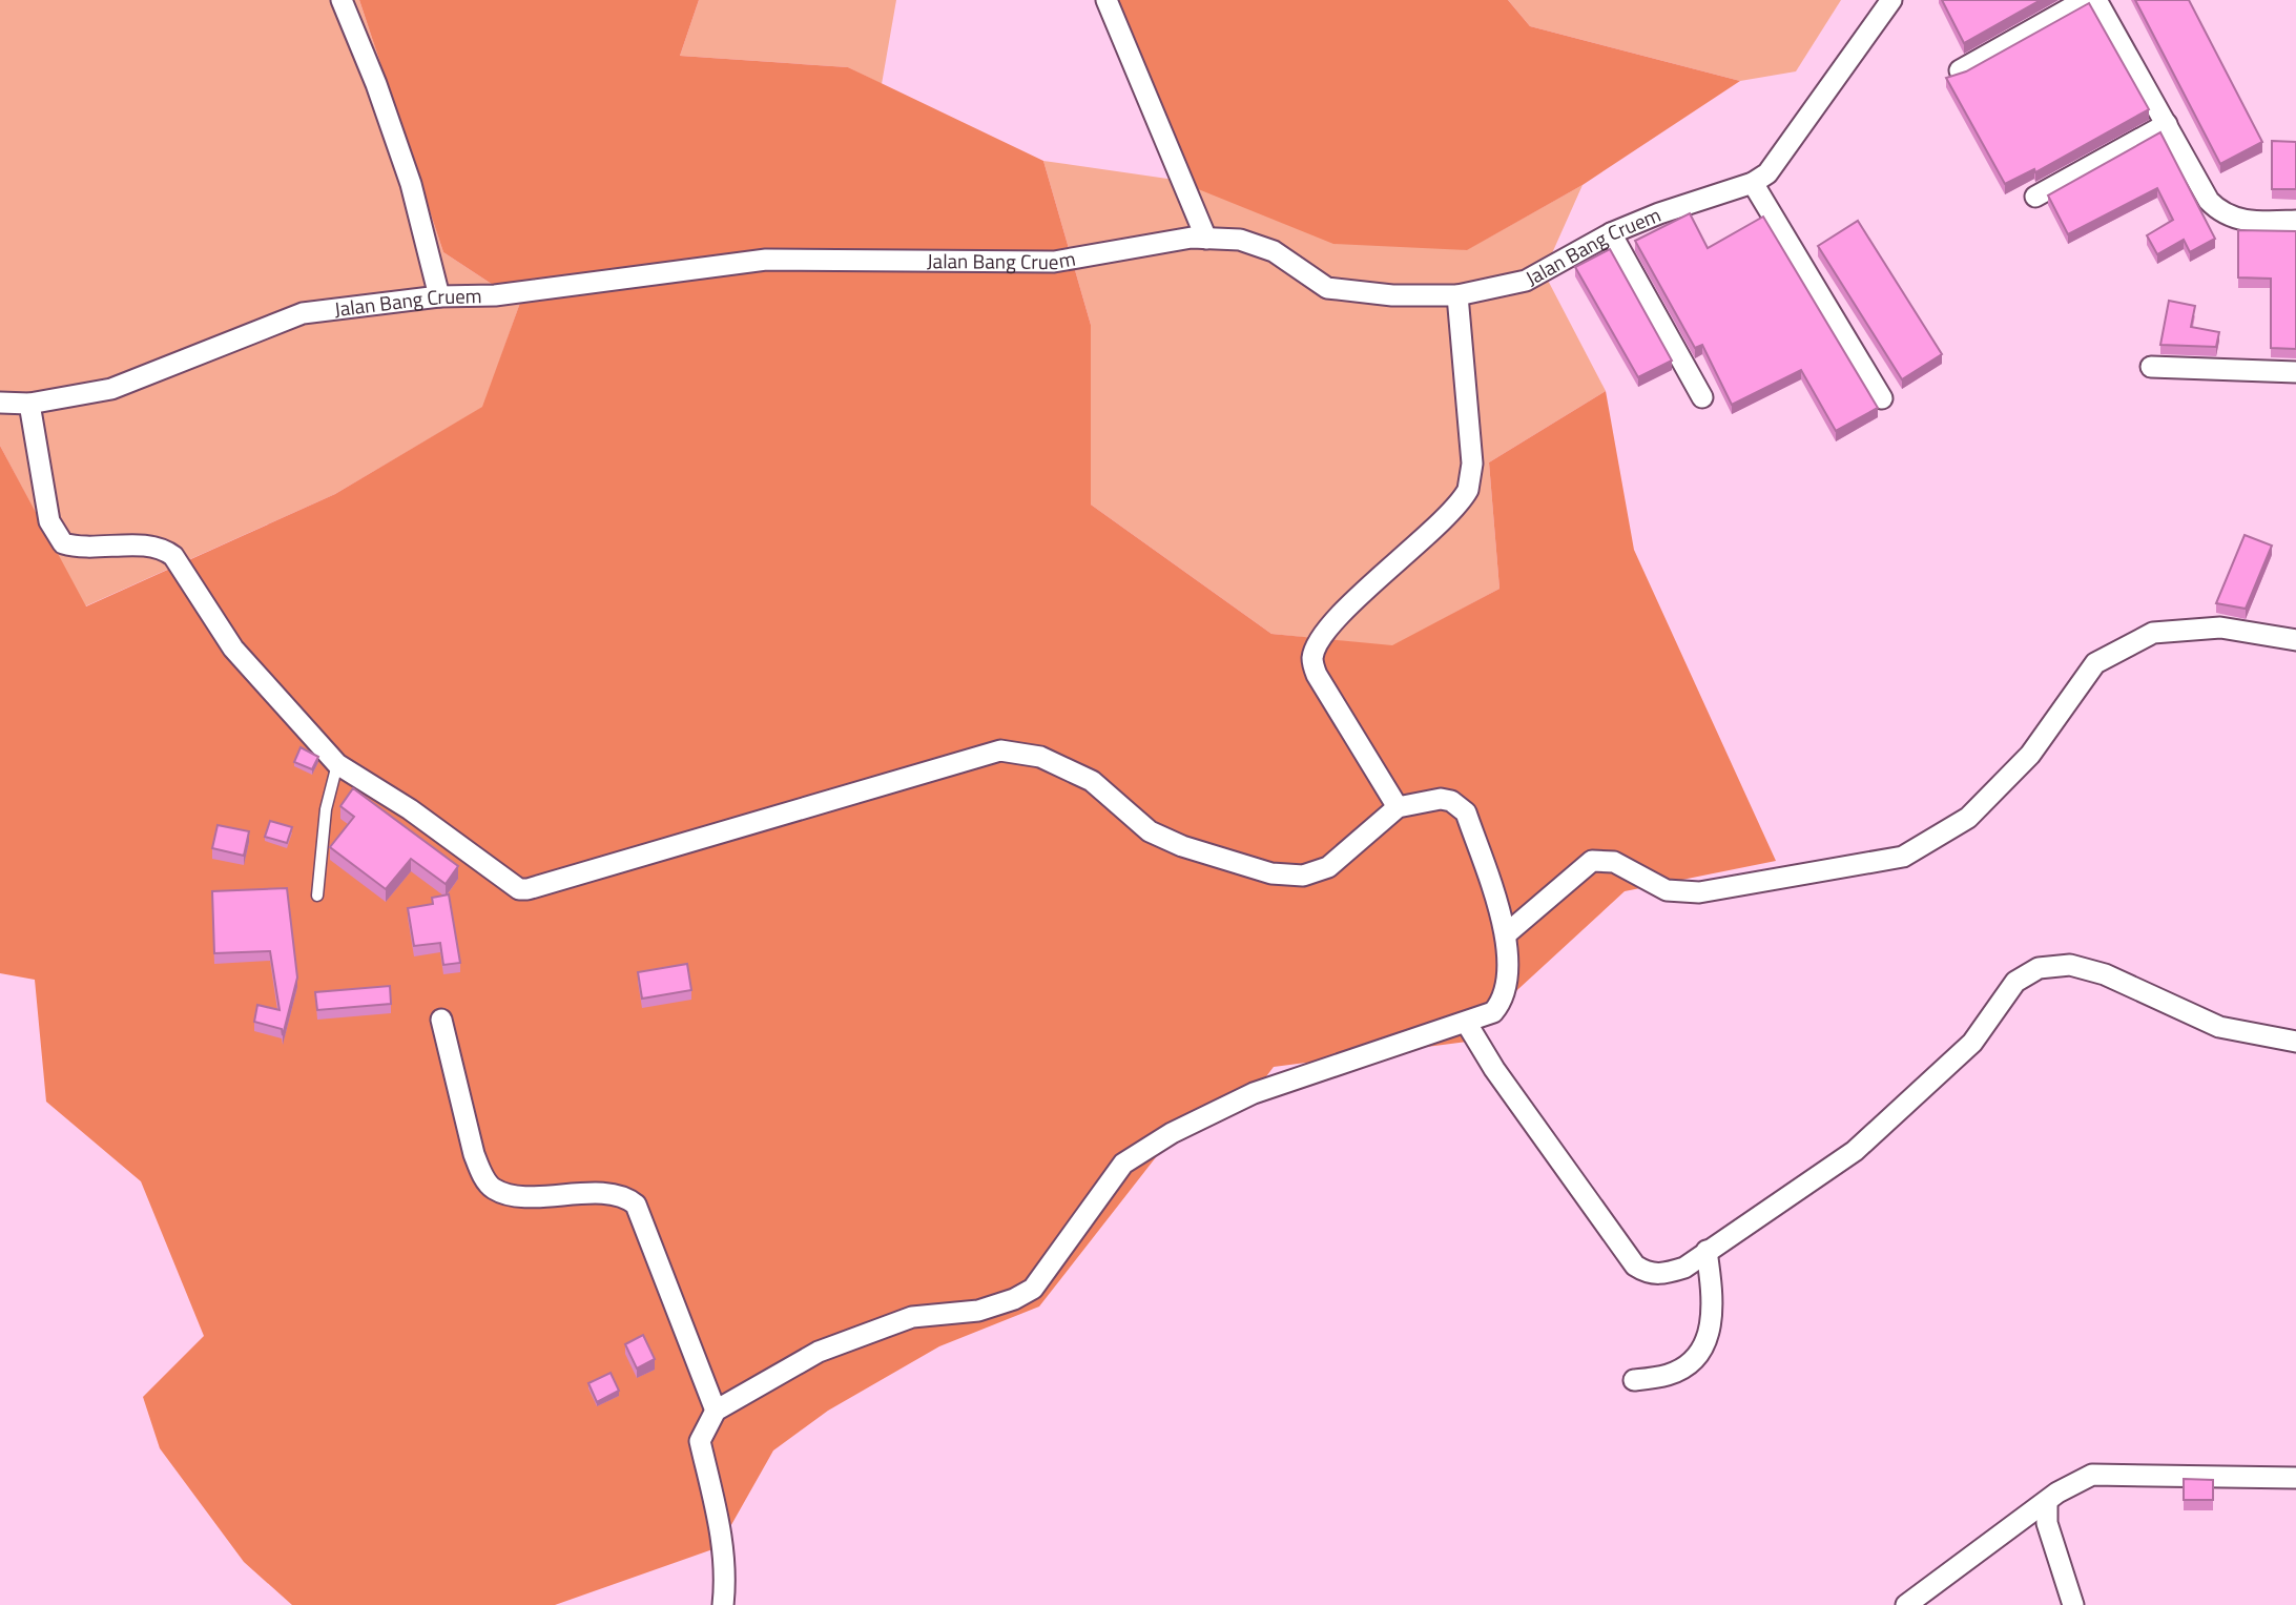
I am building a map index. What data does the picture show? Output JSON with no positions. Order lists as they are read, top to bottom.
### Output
{
  "streets": {
    "street": ["Jalan Bang Cruem"]
  }
}
